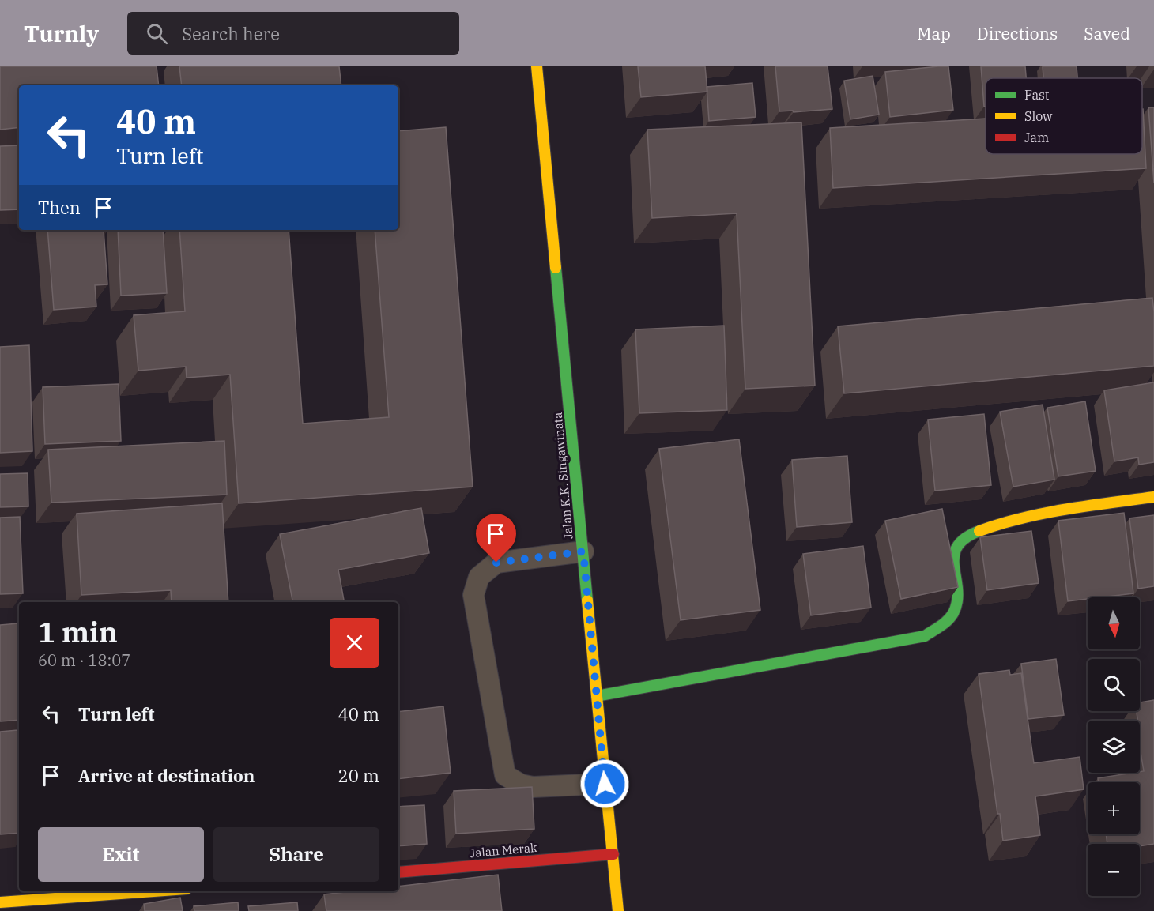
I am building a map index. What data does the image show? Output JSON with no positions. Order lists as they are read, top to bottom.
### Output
{
  "streets": {
    "street": ["Jalan K.K. Singawinata", "Jalan Merak"]
  },
  "crossings": [
    ["Jalan K.K. Singawinata", "Jalan Merak"]
  ],
  "legend": ["Fast", "Slow", "Jam"],
  "north": "bottom",
  "page": {
    "header": "Turnly",
    "search": "Search here",
    "nav": ["Map", "Directions", "Saved"],
    "turn": ["40 m", "Turn left"],
    "then": "Then",
    "map_buttons": ["+", "−"],
    "heading": ["1 min", "60 m · 18:07"],
    "list": [
      {
        "name": "Turn left",
        "value": "40 m"
      },
      {
        "name": "Arrive at destination",
        "value": "20 m"
      }
    ],
    "buttons": ["Exit", "Share"]
  }
}
